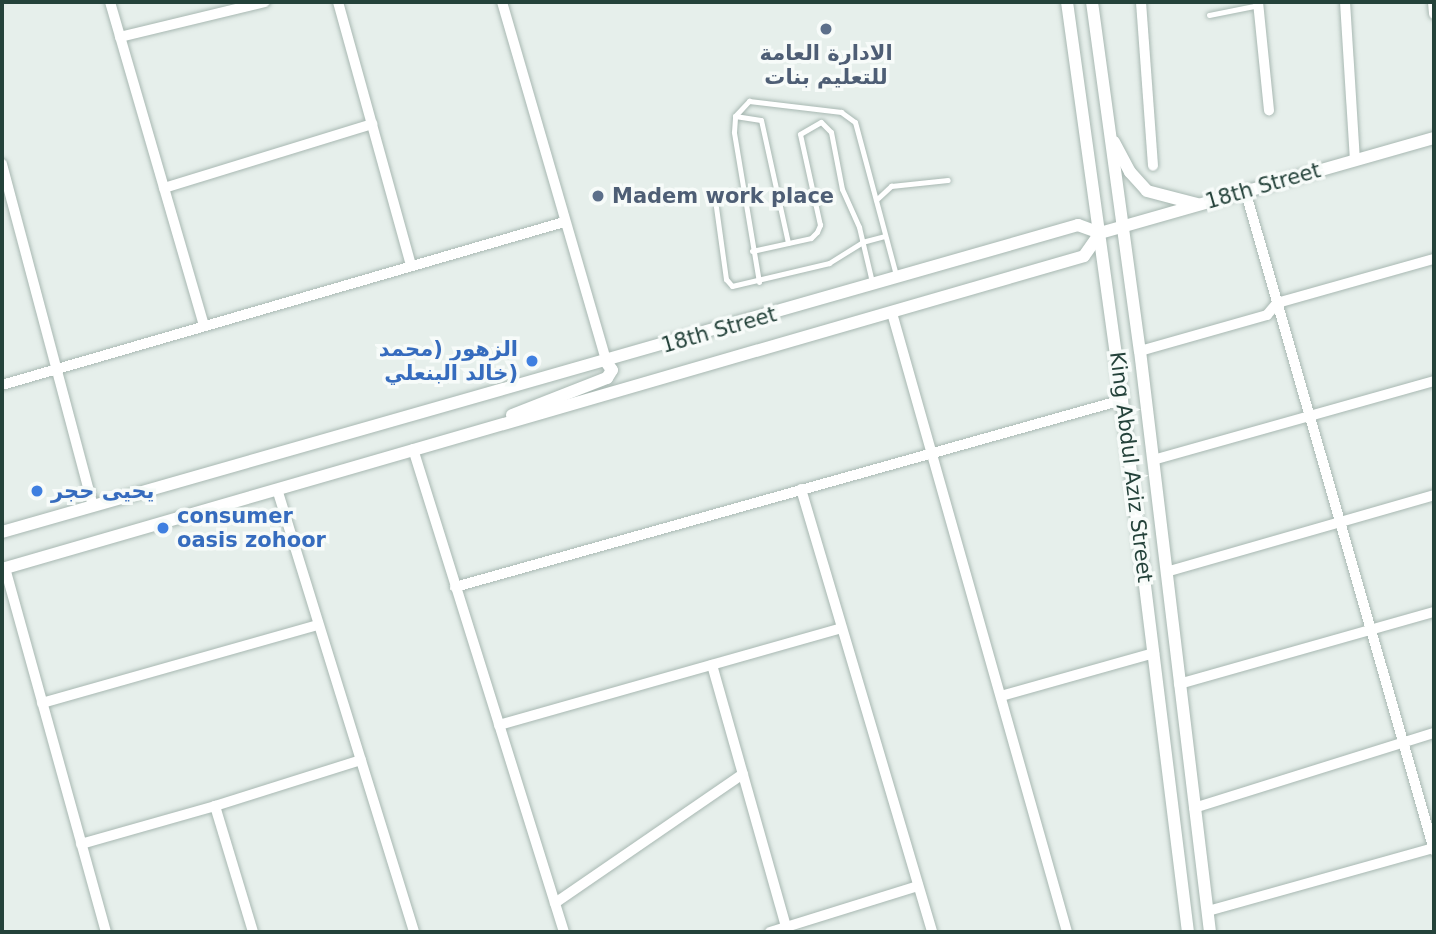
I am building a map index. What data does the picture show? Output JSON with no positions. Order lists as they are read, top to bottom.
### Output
{
  "streets": {
    "street": ["18th Street", "King Abdul Aziz Street"]
  },
  "crossings": [
    ["18th Street", "King Abdul Aziz Street"]
  ],
  "places": [
    "الادارة العامة للتعليم بنات",
    "Madem work place",
    "الزهور (محمد خالد البنعلي)",
    "يحيى حجر",
    "consumer oasis zohoor"
  ]
}
